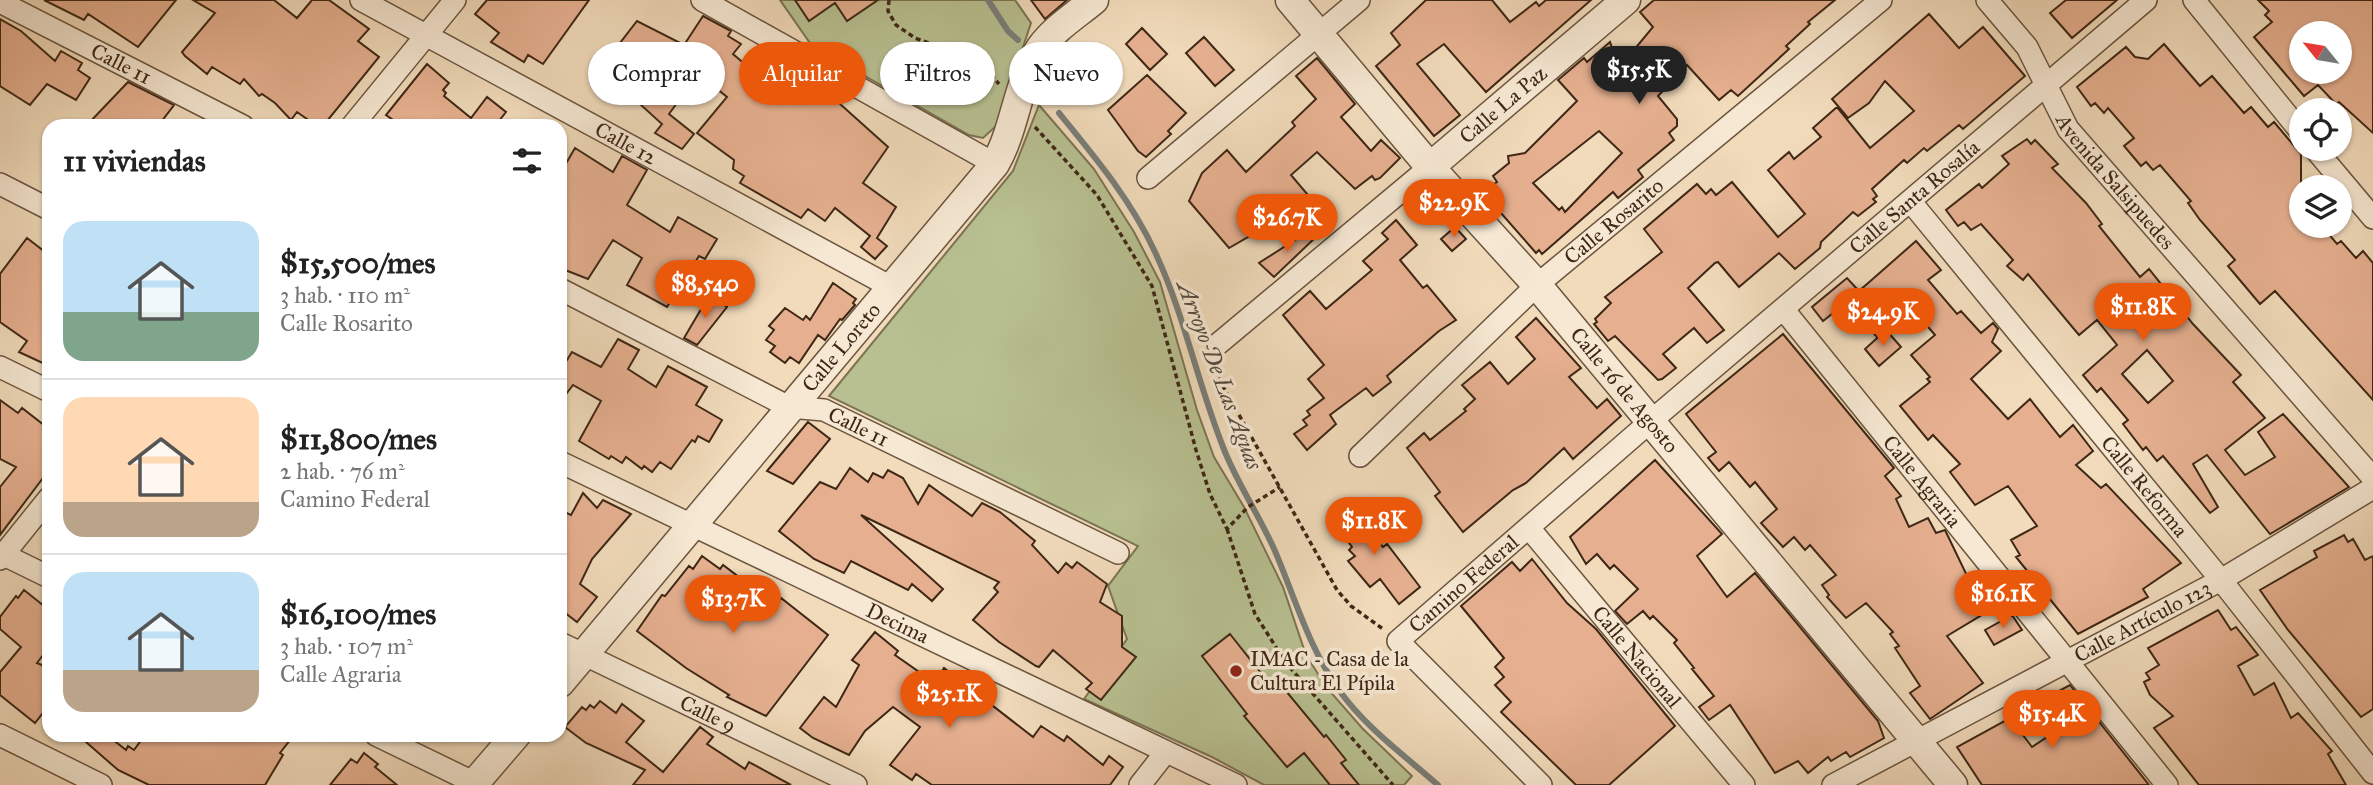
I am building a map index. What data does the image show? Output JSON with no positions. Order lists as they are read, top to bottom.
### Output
{
  "streets": {
    "street": [
      "Calle 11",
      "Calle La Paz",
      "Calle 12",
      "Avenida Salsipuedes",
      "Calle Santa Rosalía",
      "Calle Rosarito",
      "Calle Loreto",
      "Calle 16 de Agosto",
      "Calle Agraria",
      "Calle Reforma",
      "Camino Federal",
      "Calle Artículo 123",
      "Decima",
      "Calle Nacional",
      "Calle 9"
    ]
  },
  "crossings": [
    ["Calle 11", "Calle Loreto"],
    ["Calle La Paz", "Calle 16 de Agosto"],
    ["Calle 12", "Calle Loreto"],
    ["Avenida Salsipuedes", "Calle Santa Rosalía"],
    ["Calle Santa Rosalía", "Calle 16 de Agosto"],
    ["Calle Santa Rosalía", "Calle Agraria"],
    ["Calle Santa Rosalía", "Calle Reforma"],
    ["Calle Santa Rosalía", "Camino Federal"],
    ["Calle Rosarito", "Calle 16 de Agosto"],
    ["Calle Loreto", "Decima"],
    ["Calle Loreto", "Calle 9"],
    ["Calle 16 de Agosto", "Camino Federal"],
    ["Calle 16 de Agosto", "Calle Artículo 123"],
    ["Calle Agraria", "Calle Artículo 123"],
    ["Calle Reforma", "Calle Artículo 123"],
    ["Camino Federal", "Calle Nacional"]
  ],
  "water": ["Arroyo De Las Aguas"],
  "places": ["IMAC - Casa de la Cultura El Pípila"],
  "north": "top left",
  "page": {
    "chip": [
      "Comprar",
      "Alquilar",
      "Filtros",
      "Nuevo"
    ],
    "price": [
      "$15.5K",
      "$22.9K",
      "$26.7K",
      "$8,540",
      "$11.8K",
      "$24.9K",
      "$11.8K",
      "$16.1K",
      "$13.7K",
      "$25.1K",
      "$15.4K"
    ],
    "heading": "11 viviendas",
    "list": [
      {
        "name": "$15,500/mes",
        "note": "3 hab. · 110 m² · Calle Rosarito"
      },
      {
        "name": "$11,800/mes",
        "note": "2 hab. · 76 m² · Camino Federal"
      },
      {
        "name": "$16,100/mes",
        "note": "3 hab. · 107 m² · Calle Agraria"
      }
    ]
  }
}
